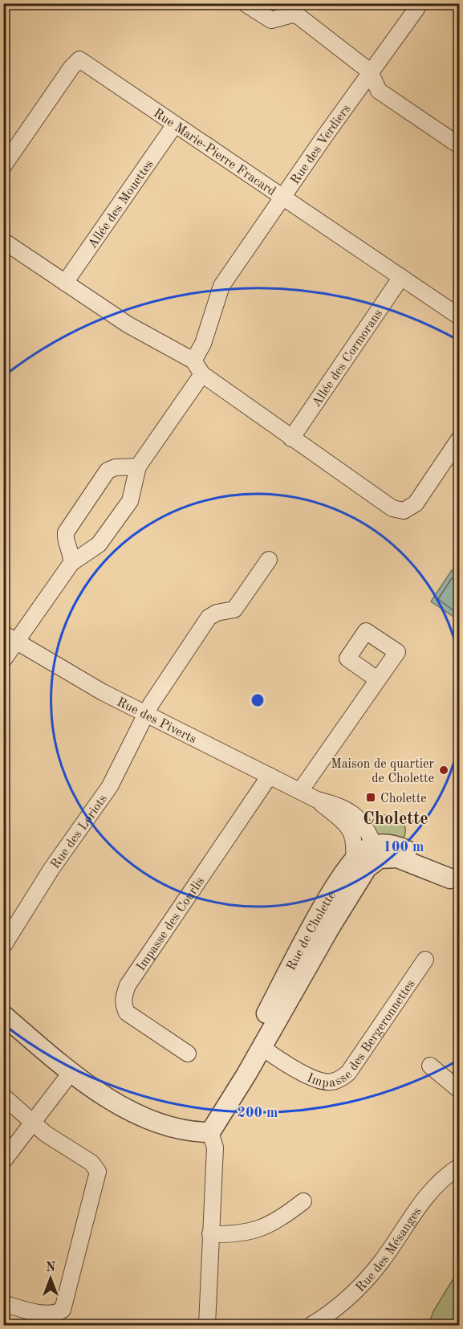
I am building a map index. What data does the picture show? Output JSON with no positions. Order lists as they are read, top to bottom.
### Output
{
  "streets": {
    "street": [
      "Rue des Verdiers",
      "Rue Marie-Pierre Fracard",
      "Allée des Mouettes",
      "Allée des Cormorans",
      "Rue des Piverts",
      "Rue des Loriots",
      "Impasse des Courlis",
      "Rue de Cholette",
      "Impasse des Bergeronnettes",
      "Rue des Mésanges"
    ]
  },
  "crossings": [
    ["Rue des Verdiers", "Rue Marie-Pierre Fracard"],
    ["Rue Marie-Pierre Fracard", "Allée des Mouettes"],
    ["Rue Marie-Pierre Fracard", "Allée des Cormorans"],
    ["Rue des Piverts", "Rue des Loriots"],
    ["Rue des Piverts", "Impasse des Courlis"],
    ["Rue des Piverts", "Rue de Cholette"],
    ["Rue de Cholette", "Impasse des Bergeronnettes"]
  ],
  "districts": ["Cholette"],
  "places": {
    "other": ["Maison de quartier de Cholette"],
    "transit": ["Cholette"]
  },
  "north": "top",
  "rings": ["100 m", "200 m"]
}
